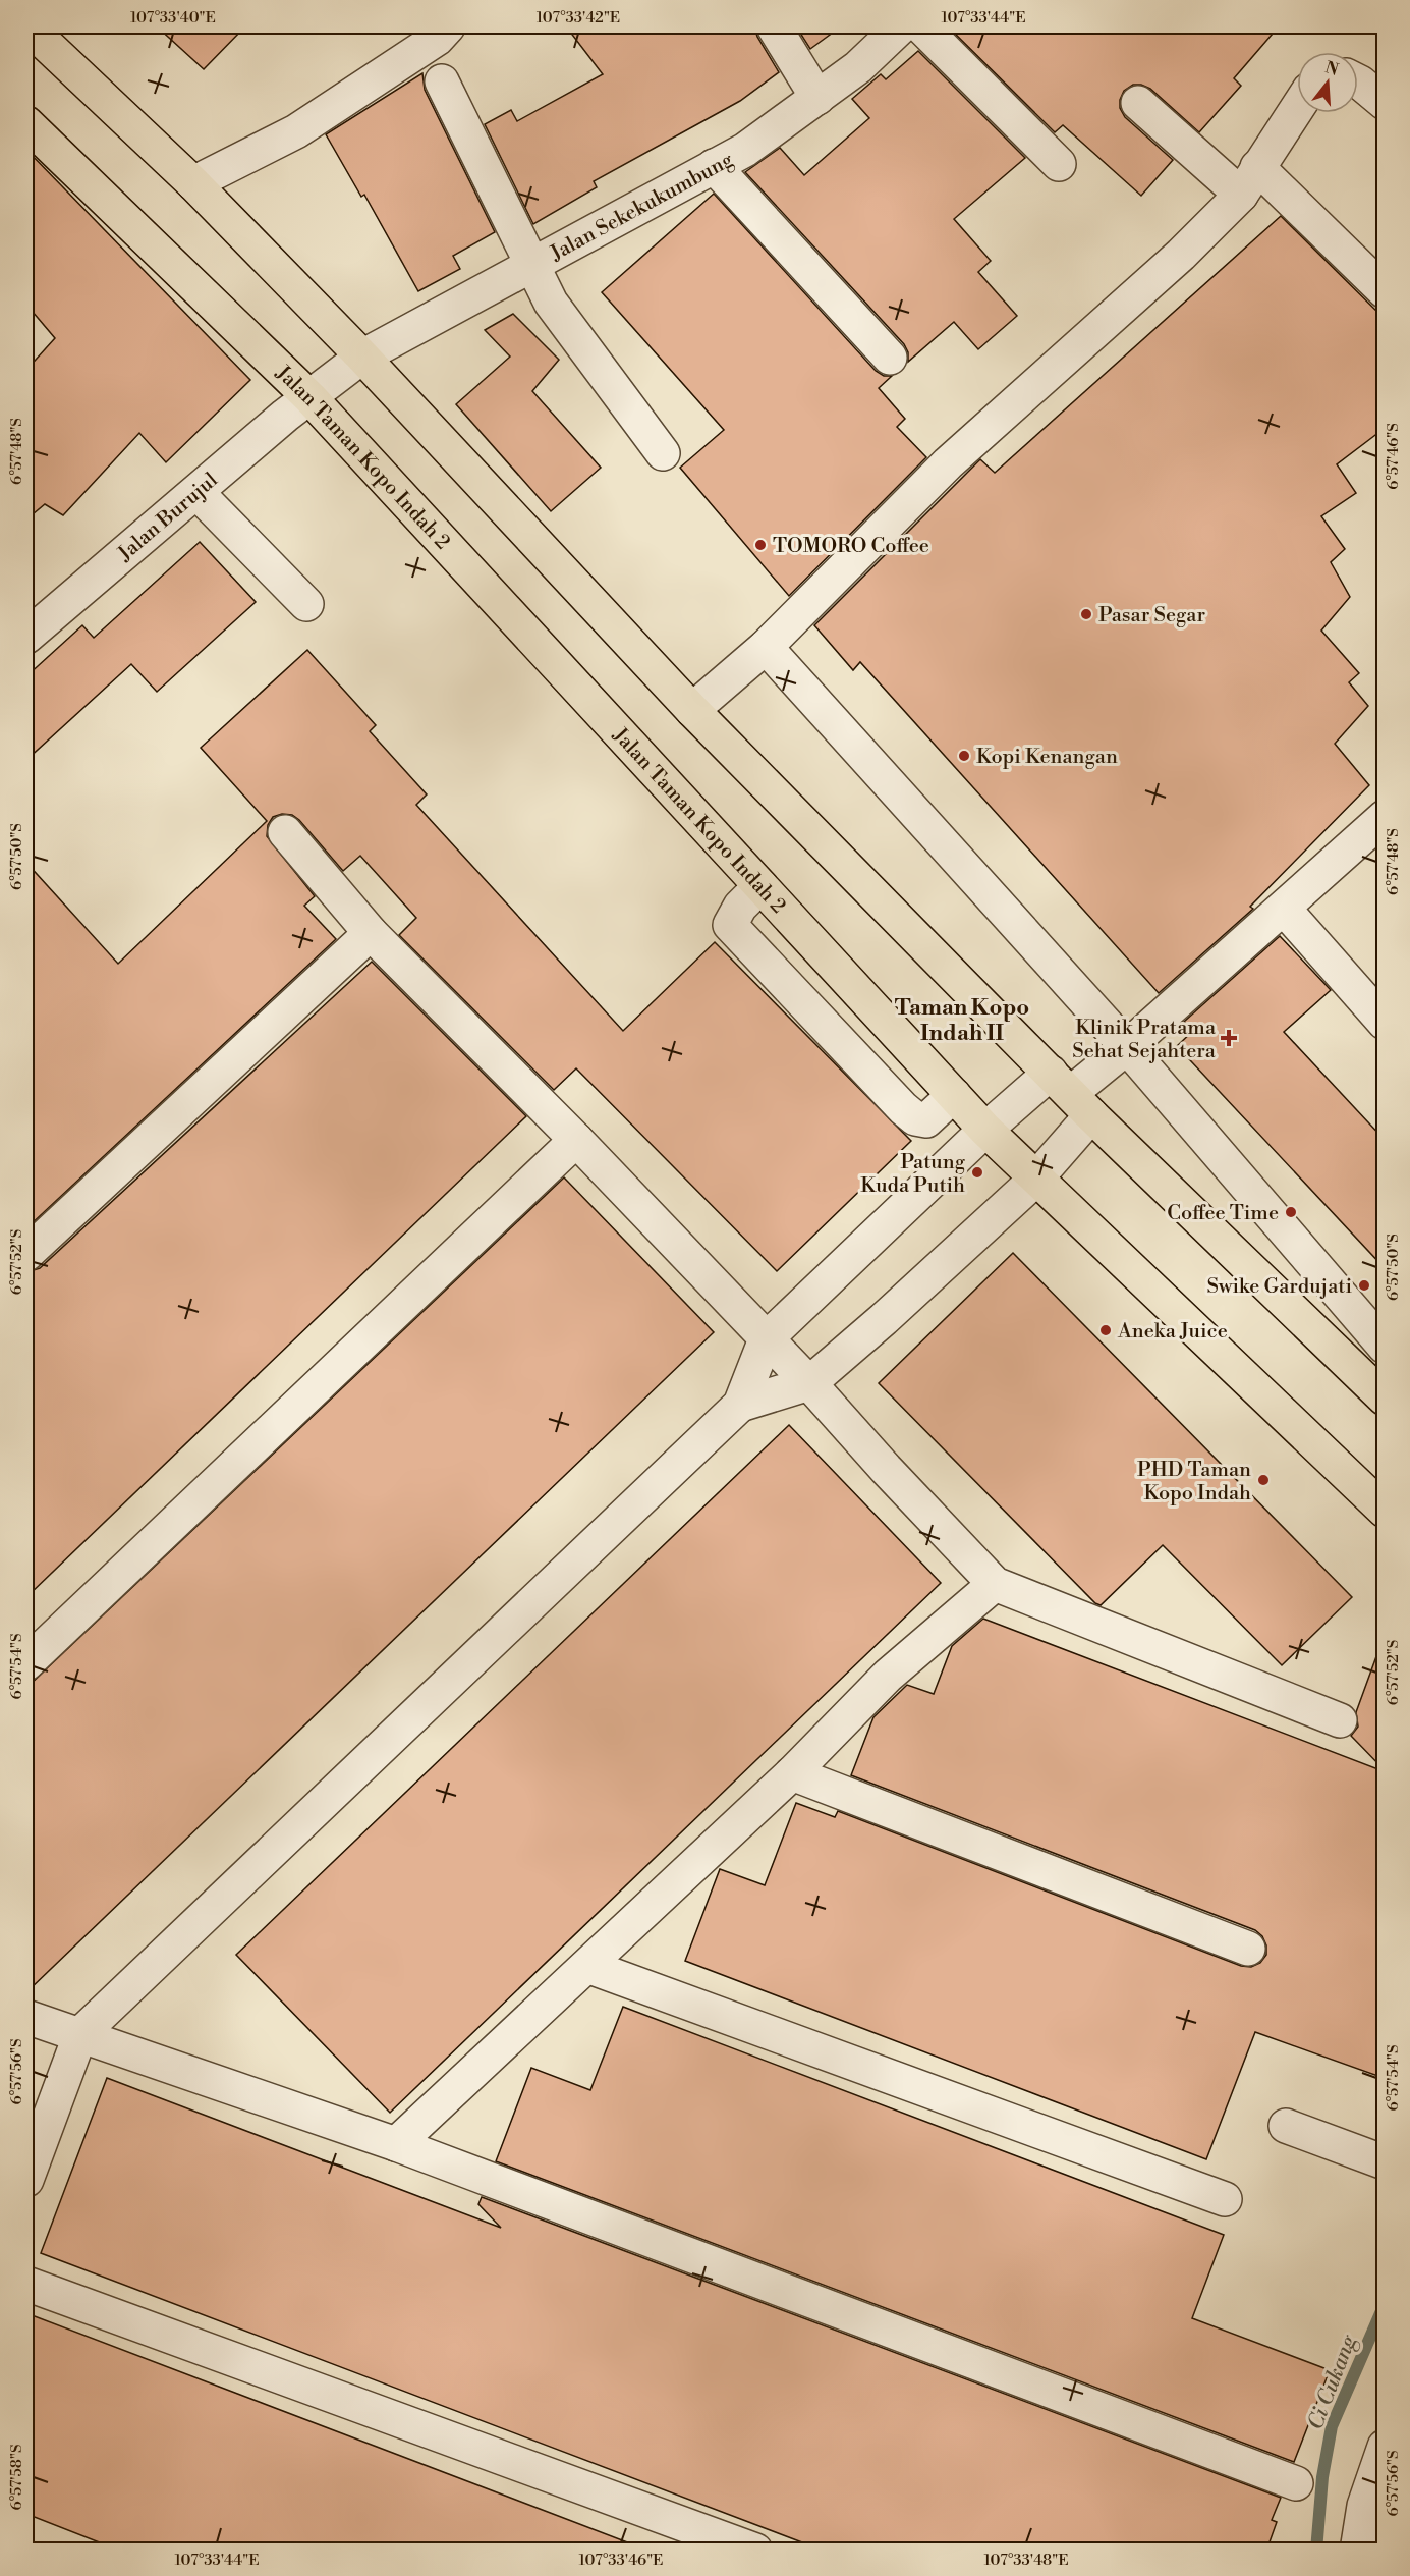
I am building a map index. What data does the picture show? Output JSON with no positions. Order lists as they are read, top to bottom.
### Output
{
  "streets": {
    "main road": ["Jalan Taman Kopo Indah 2"],
    "street": ["Jalan Sekekukumbung", "Jalan Burujul"]
  },
  "crossings": [
    ["Jalan Sekekukumbung", "Jalan Taman Kopo Indah 2"],
    ["Jalan Sekekukumbung", "Jalan Burujul"],
    ["Jalan Taman Kopo Indah 2", "Jalan Burujul"]
  ],
  "districts": ["Taman Kopo Indah II"],
  "water": ["Ci Cukang"],
  "places": {
    "other": [
      "TOMORO Coffee",
      "Pasar Segar",
      "Kopi Kenangan",
      "Patung Kuda Putih",
      "Coffee Time",
      "Swike Gardujati",
      "Aneka Juice",
      "PHD Taman Kopo Indah"
    ],
    "health": ["Klinik Pratama Sehat Sejahtera"]
  },
  "north": "top",
  "coordinates": [
    "107°33'40\"E",
    "107°33'42\"E",
    "107°33'44\"E",
    "6°57'48\"S",
    "6°57'46\"S",
    "6°57'50\"S",
    "6°57'52\"S",
    "6°57'54\"S",
    "6°57'56\"S",
    "6°57'58\"S",
    "107°33'46\"E",
    "107°33'48\"E"
  ]
}
